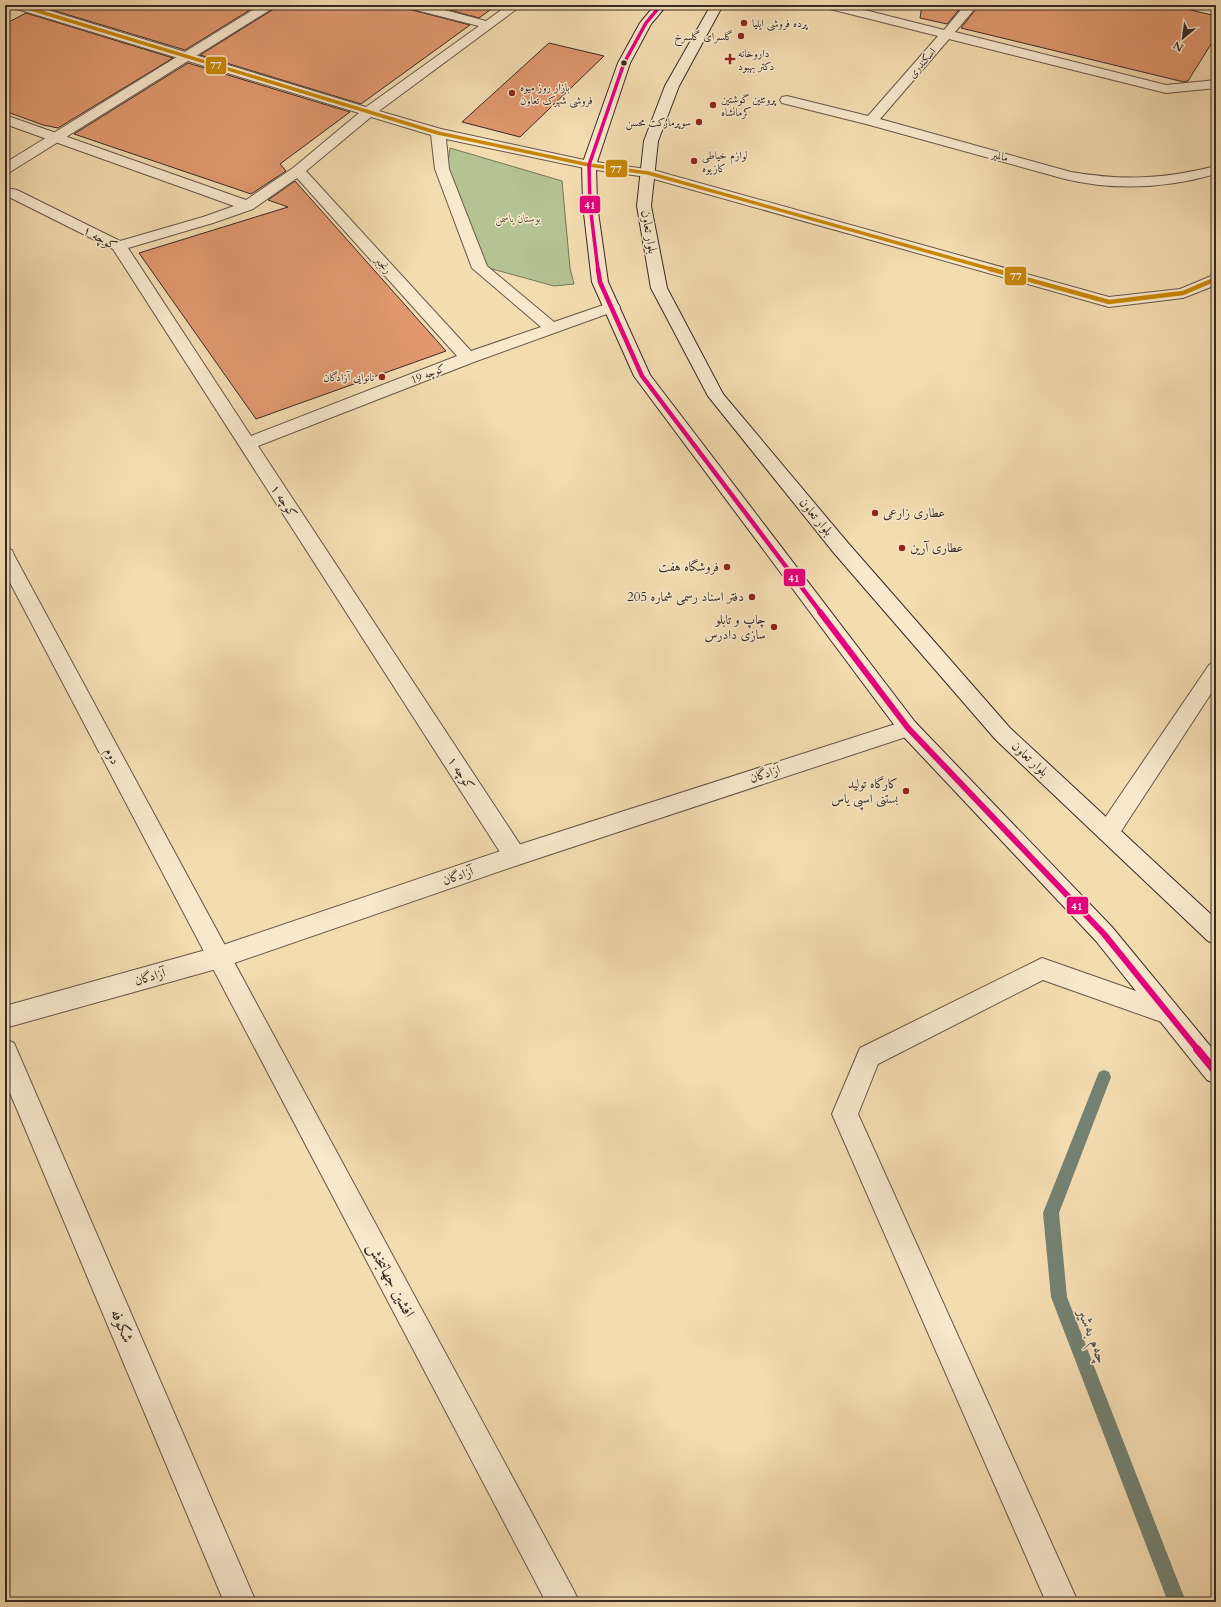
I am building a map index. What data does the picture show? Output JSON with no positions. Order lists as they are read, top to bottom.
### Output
{
  "streets": {
    "street": [
      "اسکندری",
      "مالمیر",
      "بلوار تعاون",
      "کوچه ۱",
      "رنجبر",
      "کوچه 19",
      "دوم",
      "آزادگان",
      "افشین جهانبخش",
      "شکوفه"
    ]
  },
  "crossings": [
    ["اسکندری", "مالمیر"],
    ["کوچه ۱", "کوچه 19"],
    ["کوچه ۱", "آزادگان"],
    ["رنجبر", "کوچه 19"],
    ["دوم", "آزادگان"],
    ["دوم", "افشین جهانبخش"],
    ["آزادگان", "افشین جهانبخش"]
  ],
  "water": ["چەم بەشیر"],
  "parks": ["بوستان یاسمن"],
  "places": {
    "other": [
      "پرده فروشی ایلیا",
      "گلسرای گلسرخ",
      "بازار روز میوه فروشی شهرک تعاون",
      "پروتئین گوشتین کرمانشاه",
      "سوپرمارکت محسن",
      "لوازم خیاطی کازیوه",
      "نانوایی آزادگان",
      "عطاری زارعی",
      "عطاری آرین",
      "فروشگاه هفت",
      "دفتر اسناد رسمی شماره 205",
      "چاپ و تابلو سازی دادرس",
      "کارگاه تولید بستنی اسپی یاس"
    ],
    "health": ["داروخانه دکتر بهبود"]
  },
  "lines": ["transit line 77", "transit line 41"],
  "north": "bottom left"
}
